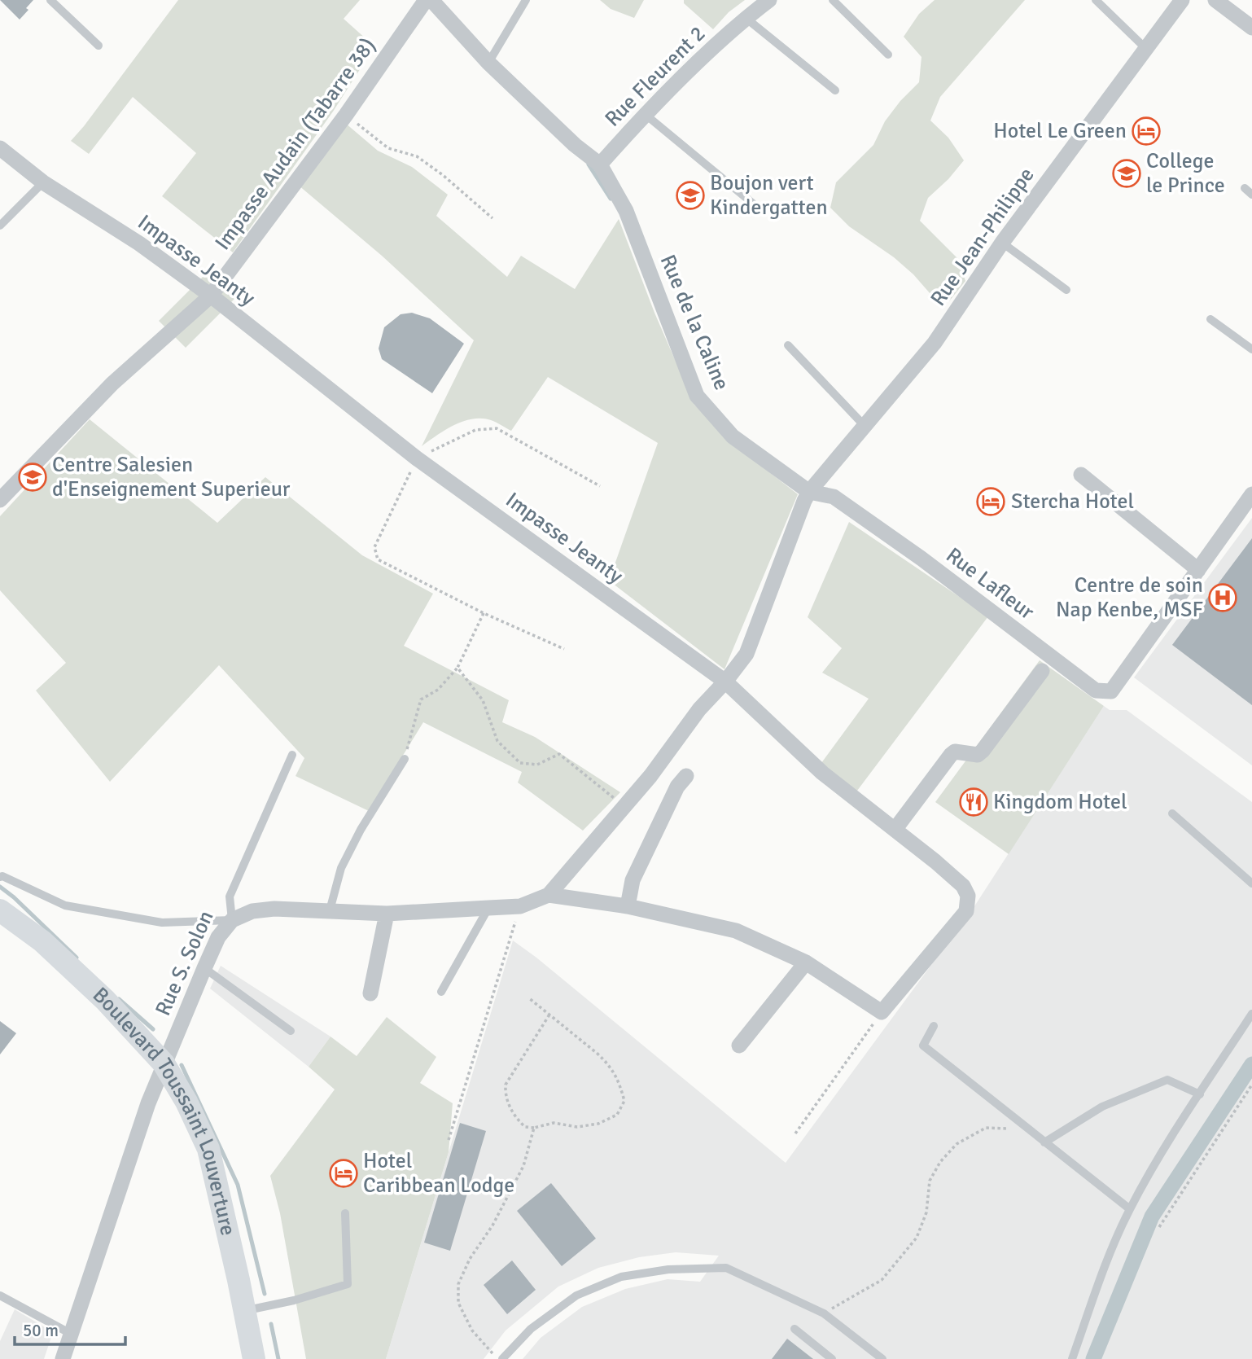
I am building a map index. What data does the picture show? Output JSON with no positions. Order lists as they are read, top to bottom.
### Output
{
  "streets": {
    "main road": ["Boulevard Toussaint Louverture"],
    "street": [
      "Rue Fleurent 2",
      "Impasse Audain (Tabarre 38)",
      "Rue Jean-Philippe",
      "Impasse Jeanty",
      "Rue de la Caline",
      "Rue Lafleur",
      "Rue S. Solon"
    ]
  },
  "crossings": [
    ["Rue Fleurent 2", "Rue de la Caline"],
    ["Impasse Audain (Tabarre 38)", "Impasse Jeanty"],
    ["Rue Jean-Philippe", "Impasse Jeanty"],
    ["Rue Jean-Philippe", "Rue de la Caline"],
    ["Rue Jean-Philippe", "Rue Lafleur"],
    ["Rue de la Caline", "Rue Lafleur"],
    ["Rue S. Solon", "Boulevard Toussaint Louverture"]
  ],
  "places": {
    "hotel": ["Hotel Le Green", "Stercha Hotel", "Hotel Caribbean Lodge"],
    "school or university": ["College le Prince", "Boujon vert Kindergatten", "Centre Salesien d'Enseignement Superieur"],
    "hospital": ["Centre de soin Nap Kenbe, MSF"],
    "restaurant": ["Kingdom Hotel"]
  },
  "scale_bar": "50 m"
}
